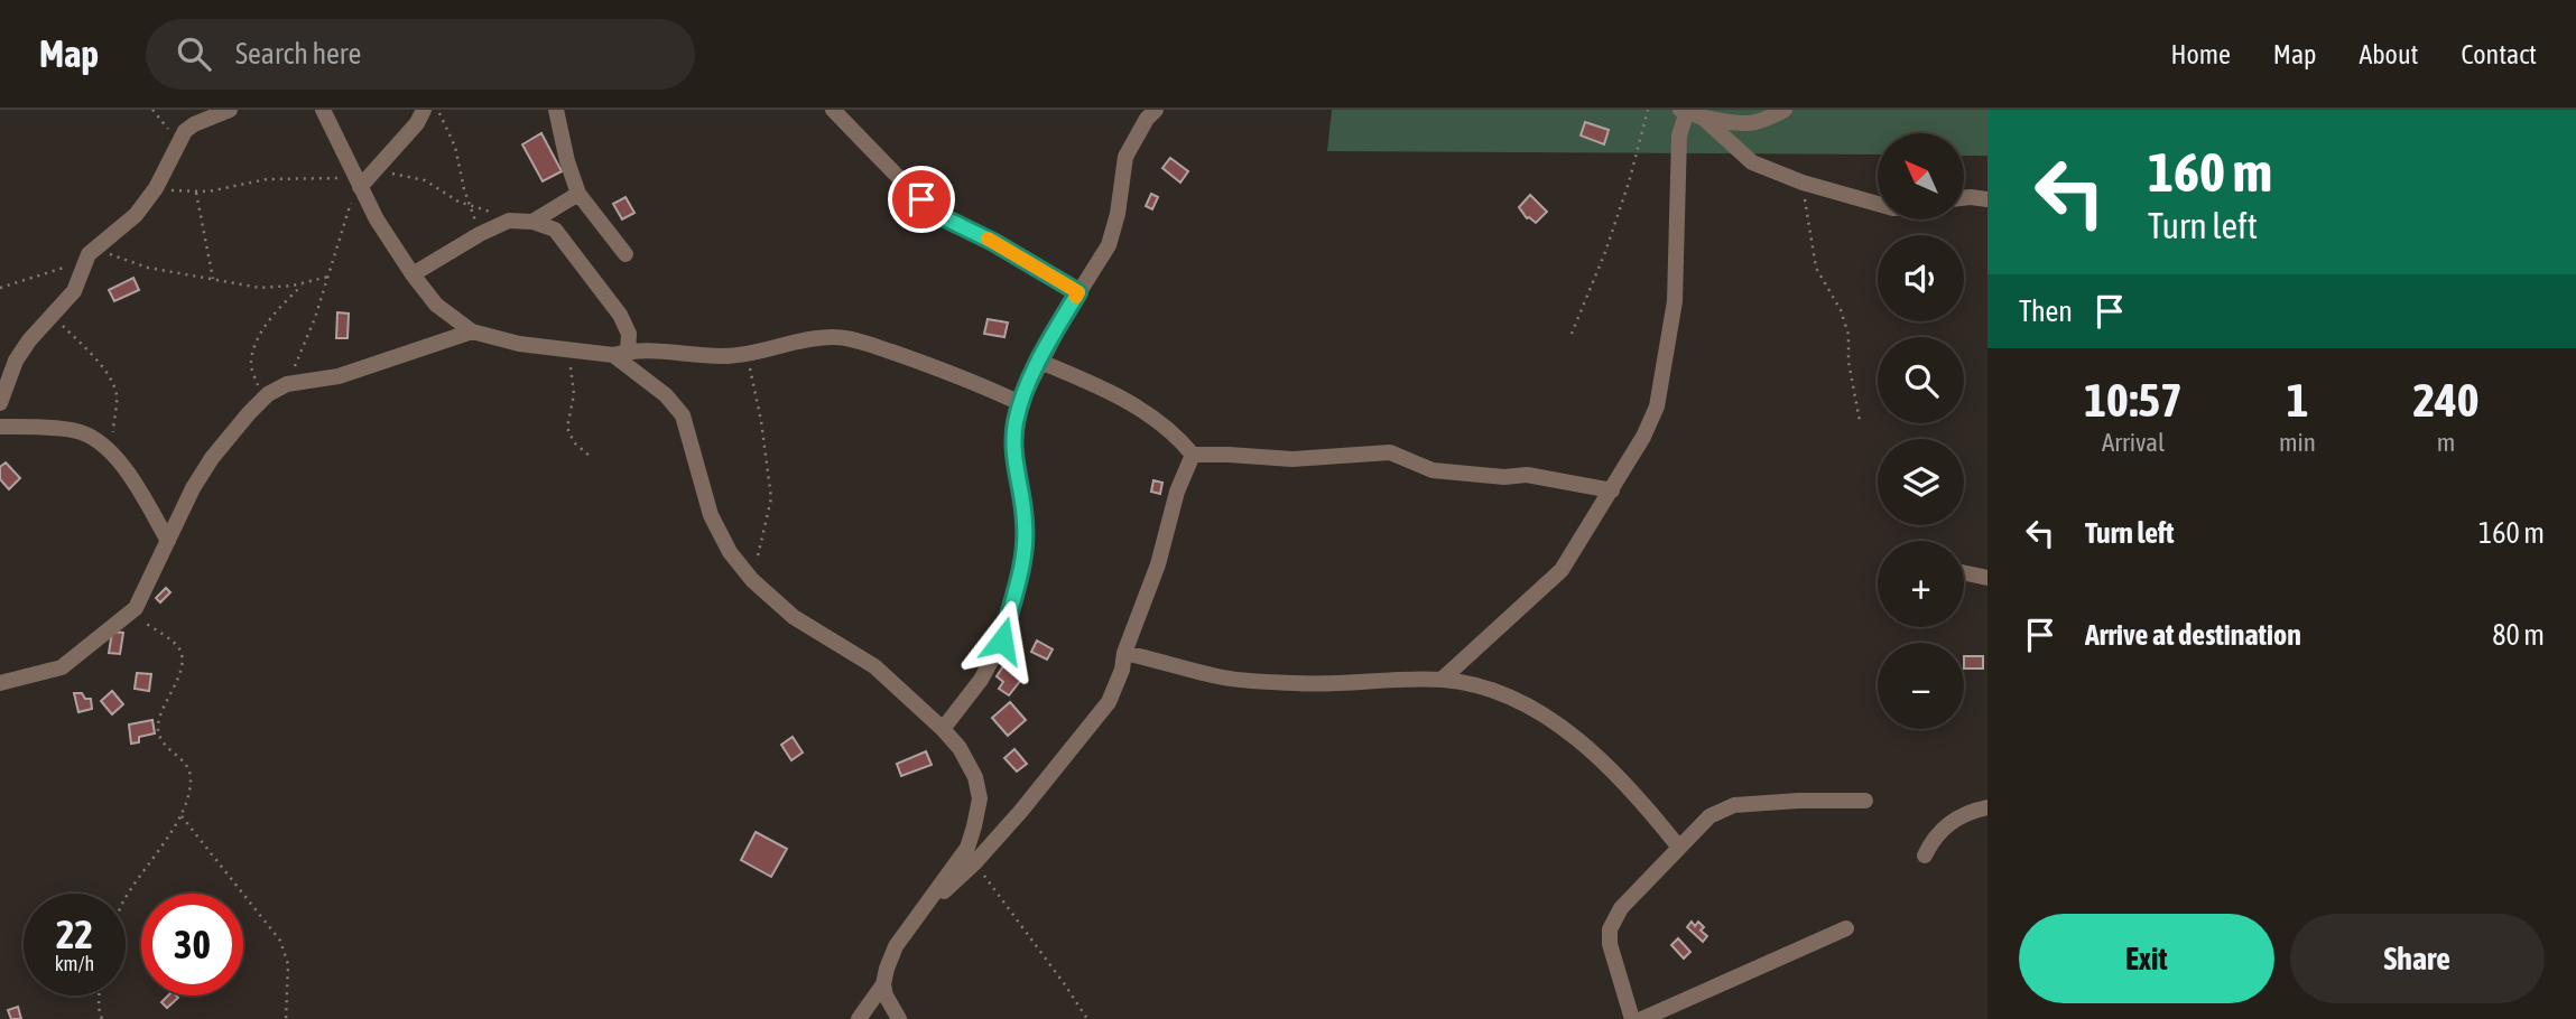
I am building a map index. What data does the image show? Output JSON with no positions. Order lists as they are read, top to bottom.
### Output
{
  "north": "top left",
  "page": {
    "header": "Map",
    "search": "Search here",
    "nav": [
      "Home",
      "Map",
      "About",
      "Contact"
    ],
    "turn": ["160 m", "Turn left"],
    "map_buttons": ["+", "−"],
    "then": "Then",
    "eta": [
      "10:57",
      "Arrival",
      "1",
      "min",
      "240",
      "m"
    ],
    "list": [
      {
        "name": "Turn left",
        "value": "160 m"
      },
      {
        "name": "Arrive at destination",
        "value": "80 m"
      }
    ],
    "speed": "22 km/h",
    "limit": "30",
    "buttons": ["Exit", "Share"]
  }
}
